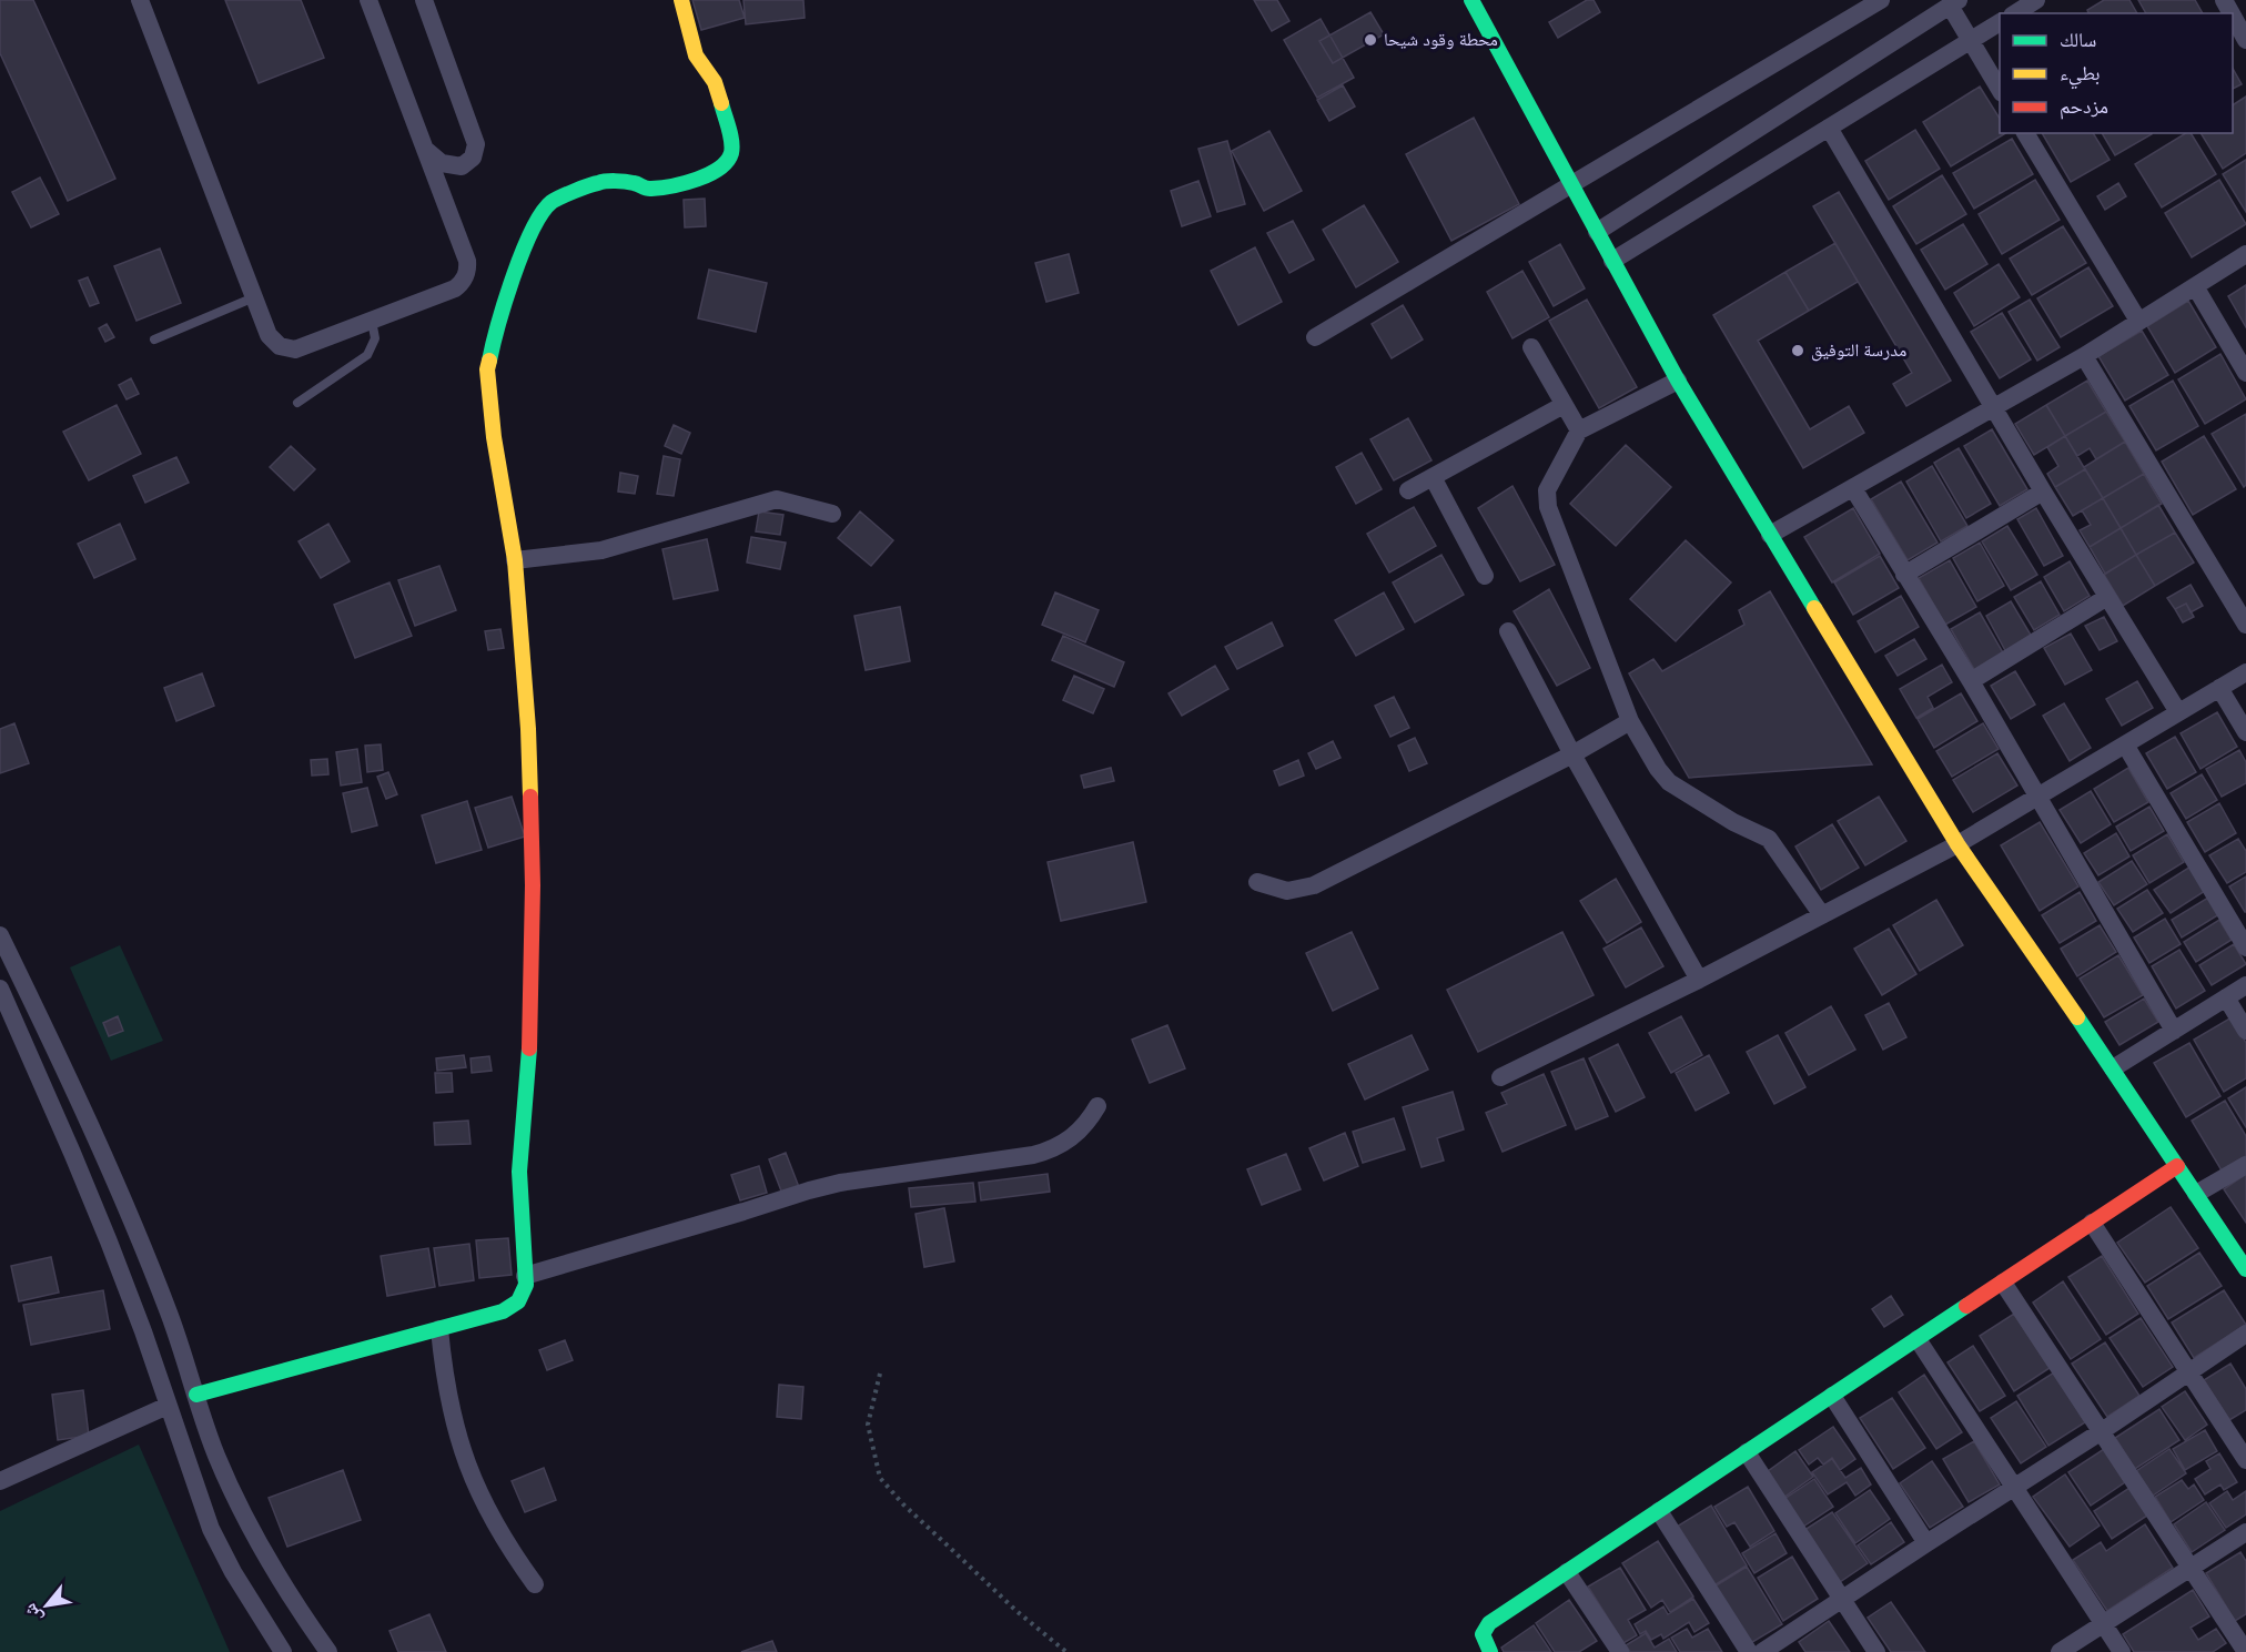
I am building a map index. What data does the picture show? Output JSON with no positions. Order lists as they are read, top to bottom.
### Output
{
  "places": ["محطة وقود شيحا", "مدرسة التوفيق"],
  "legend": ["سالك", "بطيء", "مزدحم"],
  "north": "bottom left"
}
